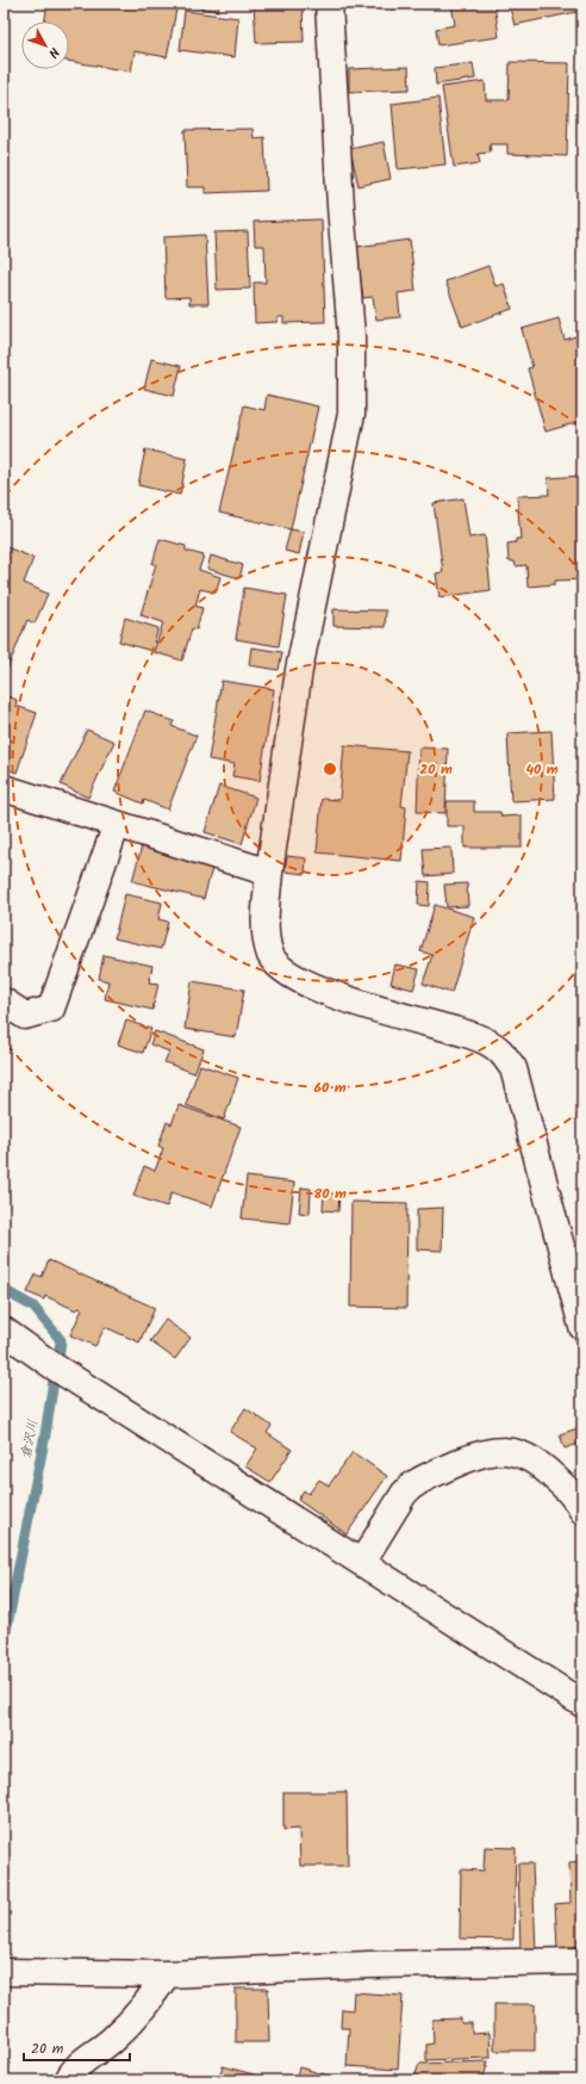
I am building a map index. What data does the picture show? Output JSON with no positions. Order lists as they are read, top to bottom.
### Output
{
  "water": ["倉沢川"],
  "scale_bar": "20 m",
  "north": "bottom right",
  "rings": [
    "20 m",
    "40 m",
    "60 m",
    "80 m"
  ]
}
